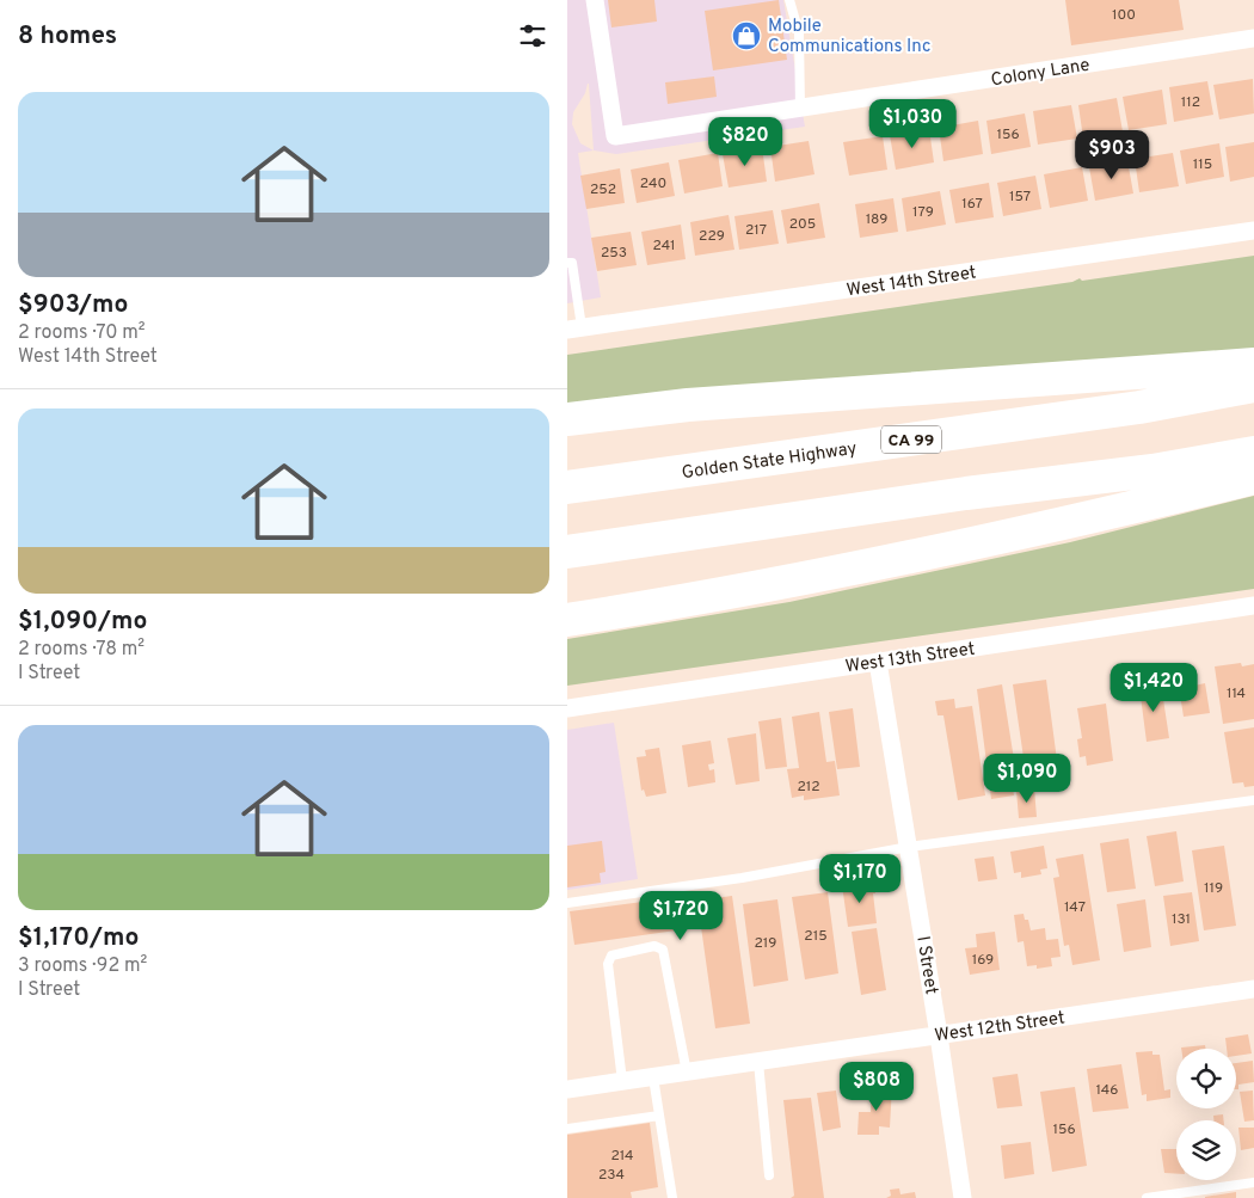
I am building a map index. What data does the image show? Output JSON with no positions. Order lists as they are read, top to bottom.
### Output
{
  "streets": {
    "highway": ["CA 99", "Golden State Highway"],
    "street": [
      "Colony Lane",
      "West 14th Street",
      "West 13th Street",
      "I Street",
      "West 12th Street"
    ]
  },
  "crossings": [
    ["West 13th Street", "I Street"],
    ["I Street", "West 12th Street"]
  ],
  "places": {
    "shop": ["Mobile Communications Inc"]
  },
  "house_numbers": [
    "100",
    "112",
    "156",
    "115",
    "240",
    "252",
    "157",
    "167",
    "179",
    "189",
    "205",
    "217",
    "229",
    "241",
    "253",
    "114",
    "212",
    "119",
    "147",
    "131",
    "215",
    "219",
    "169",
    "146",
    "156",
    "214",
    "234"
  ],
  "page": {
    "heading": "8 homes",
    "list": [
      {
        "name": "$903/mo",
        "note": "2 rooms · 70 m² · West 14th Street"
      },
      {
        "name": "$1,090/mo",
        "note": "2 rooms · 78 m² · I Street"
      },
      {
        "name": "$1,170/mo",
        "note": "3 rooms · 92 m² · I Street"
      }
    ],
    "price": [
      "$1,030",
      "$820",
      "$903",
      "$1,420",
      "$1,090",
      "$1,170",
      "$1,720",
      "$808"
    ]
  }
}
